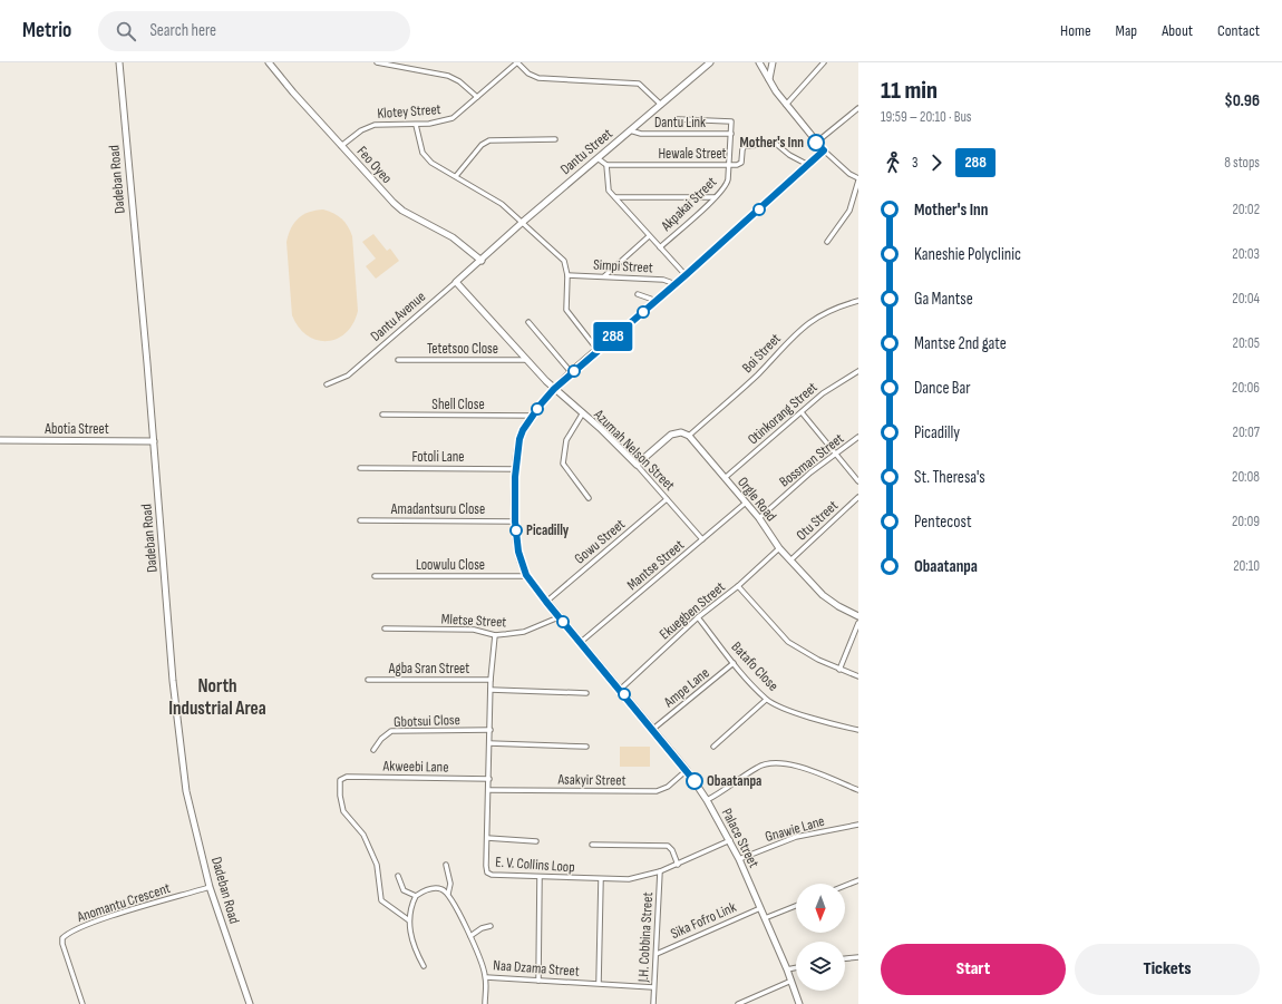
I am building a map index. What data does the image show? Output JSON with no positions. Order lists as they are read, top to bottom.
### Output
{
  "streets": {
    "street": [
      "Klotey Street",
      "Dantu Link",
      "Dantu Street",
      "Hewale Street",
      "Feo Oyeo",
      "Dadeban Road",
      "Akpakai Street",
      "Simpi Street",
      "Dantu Avenue",
      "Tetetsoo Close",
      "Boi Street",
      "Shell Close",
      "Otinkorang Street",
      "Abotia Street",
      "Azumah Nelson Street",
      "Fotoli Lane",
      "Bossman Street",
      "Orgle Road",
      "Amadantsuru Close",
      "Otu Street",
      "Gowu Street",
      "Loowulu Close",
      "Mantse Street",
      "Ekuegben Street",
      "Mletse Street",
      "Batafo Close",
      "Agba Sran Street",
      "Ampe Lane",
      "Gbotsui Close",
      "Akweebi Lane",
      "Asakyir Street",
      "Gnawie Lane",
      "Palace Street",
      "E. V. Collins Loop",
      "Anomantu Crescent",
      "Sika Fofro Link",
      "J.H. Cobbina Street",
      "Naa Dzama Street"
    ]
  },
  "crossings": [
    ["Klotey Street", "Feo Oyeo"],
    ["Dantu Link", "Dantu Street"],
    ["Dantu Link", "Akpakai Street"],
    ["Dantu Street", "Feo Oyeo"],
    ["Dantu Street", "Dantu Avenue"],
    ["Hewale Street", "Akpakai Street"],
    ["Hewale Street", "Palace Street"],
    ["Feo Oyeo", "Dantu Avenue"],
    ["Dadeban Road", "Abotia Street"],
    ["Dadeban Road", "Anomantu Crescent"],
    ["Simpi Street", "Palace Street"],
    ["Dantu Avenue", "Azumah Nelson Street"],
    ["Tetetsoo Close", "Azumah Nelson Street"],
    ["Boi Street", "Orgle Road"],
    ["Shell Close", "Palace Street"],
    ["Otinkorang Street", "Orgle Road"],
    ["Azumah Nelson Street", "Gowu Street"],
    ["Azumah Nelson Street", "Mantse Street"],
    ["Azumah Nelson Street", "Palace Street"],
    ["Fotoli Lane", "Palace Street"],
    ["Bossman Street", "Orgle Road"],
    ["Orgle Road", "Otu Street"],
    ["Orgle Road", "Mantse Street"],
    ["Orgle Road", "Ekuegben Street"],
    ["Amadantsuru Close", "Palace Street"],
    ["Gowu Street", "Palace Street"],
    ["Loowulu Close", "Palace Street"],
    ["Mantse Street", "Palace Street"],
    ["Ekuegben Street", "Batafo Close"],
    ["Ekuegben Street", "Palace Street"],
    ["Mletse Street", "Palace Street"],
    ["Mletse Street", "E. V. Collins Loop"],
    ["Batafo Close", "Ampe Lane"],
    ["Agba Sran Street", "E. V. Collins Loop"],
    ["Ampe Lane", "Palace Street"],
    ["Gbotsui Close", "E. V. Collins Loop"],
    ["Akweebi Lane", "E. V. Collins Loop"],
    ["Asakyir Street", "Palace Street"],
    ["Asakyir Street", "E. V. Collins Loop"],
    ["Gnawie Lane", "Palace Street"],
    ["Palace Street", "E. V. Collins Loop"],
    ["Palace Street", "Sika Fofro Link"],
    ["E. V. Collins Loop", "J.H. Cobbina Street"],
    ["Sika Fofro Link", "J.H. Cobbina Street"],
    ["J.H. Cobbina Street", "Naa Dzama Street"]
  ],
  "districts": ["North Industrial Area"],
  "places": ["Mother's Inn", "Picadilly", "Obaatanpa"],
  "lines": ["bus line 288"],
  "north": "bottom",
  "page": {
    "header": "Metrio",
    "search": "Search here",
    "nav": [
      "Home",
      "Map",
      "About",
      "Contact"
    ],
    "on_map": "288",
    "heading": ["11 min", "19:59 – 20:10 · Bus", "$0.96"],
    "legs": ["3", "288", "8 stops"],
    "list": [
      {
        "name": "Mother's Inn",
        "value": "20:02"
      },
      {
        "name": "Kaneshie Polyclinic",
        "value": "20:03"
      },
      {
        "name": "Ga Mantse",
        "value": "20:04"
      },
      {
        "name": "Mantse 2nd gate",
        "value": "20:05"
      },
      {
        "name": "Dance Bar",
        "value": "20:06"
      },
      {
        "name": "Picadilly",
        "value": "20:07"
      },
      {
        "name": "St. Theresa's",
        "value": "20:08"
      },
      {
        "name": "Pentecost",
        "value": "20:09"
      },
      {
        "name": "Obaatanpa",
        "value": "20:10"
      }
    ],
    "buttons": ["Start", "Tickets"]
  }
}
